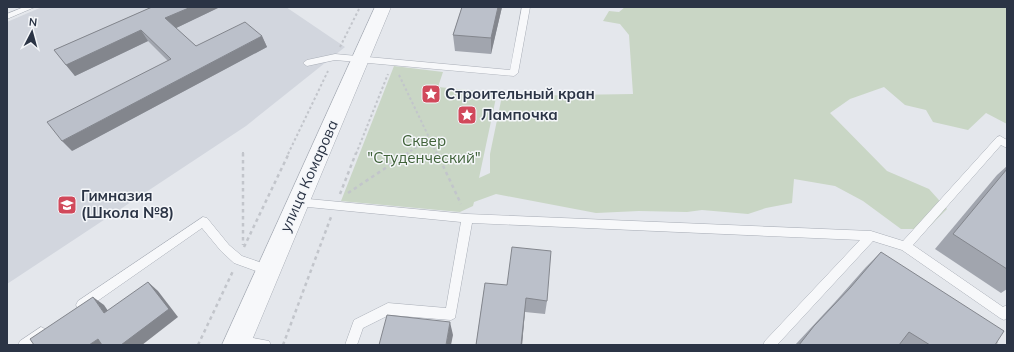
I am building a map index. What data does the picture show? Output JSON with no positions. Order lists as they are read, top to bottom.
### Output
{
  "streets": {
    "street": ["улица Комарова"]
  },
  "parks": ["Сквер \"Студенческий\""],
  "places": {
    "place": ["Строительный кран", "Лампочка"],
    "school or university": ["Гимназия (Школа №8)"]
  },
  "north": "top"
}
